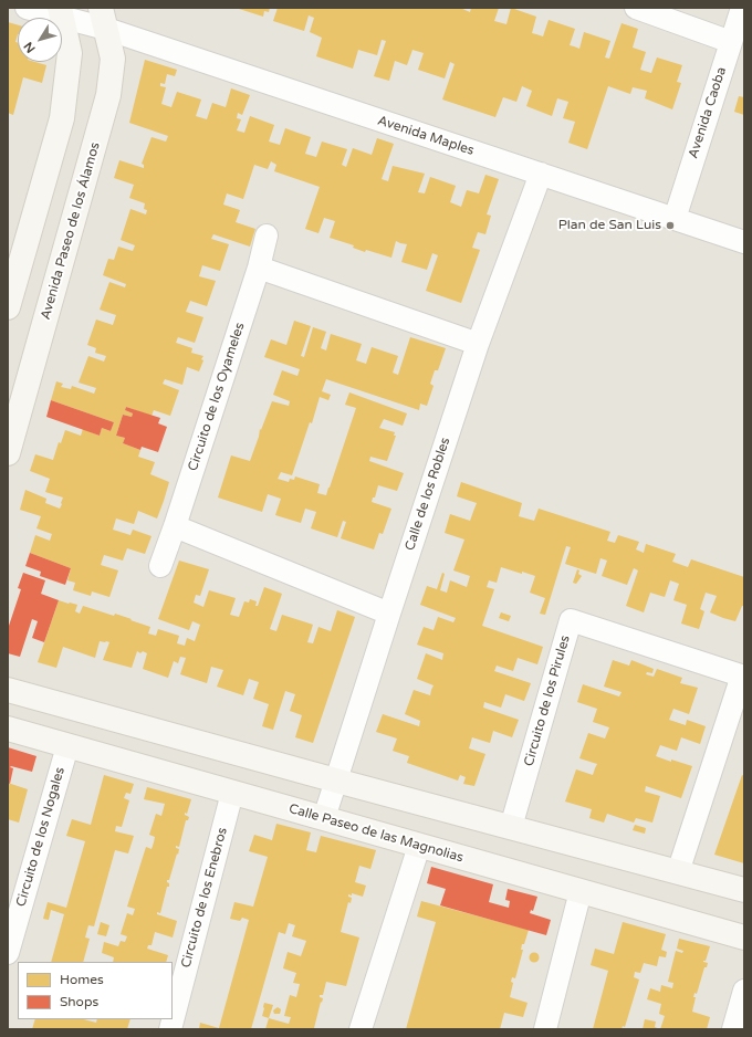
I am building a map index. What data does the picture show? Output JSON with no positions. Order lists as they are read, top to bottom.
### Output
{
  "streets": {
    "street": [
      "Avenida Caoba",
      "Avenida Maples",
      "Avenida Paseo de los Álamos",
      "Circuito de los Oyameles",
      "Calle de los Robles",
      "Circuito de los Pirules",
      "Calle Paseo de las Magnolias",
      "Circuito de los Nogales",
      "Circuito de los Enebros"
    ]
  },
  "crossings": [
    ["Avenida Caoba", "Avenida Maples"],
    ["Avenida Maples", "Avenida Paseo de los Álamos"],
    ["Avenida Maples", "Calle de los Robles"],
    ["Calle de los Robles", "Calle Paseo de las Magnolias"],
    ["Calle Paseo de las Magnolias", "Circuito de los Nogales"],
    ["Calle Paseo de las Magnolias", "Circuito de los Enebros"]
  ],
  "places": ["Plan de San Luis"],
  "legend": ["Homes", "Shops"],
  "north": "bottom left"
}
